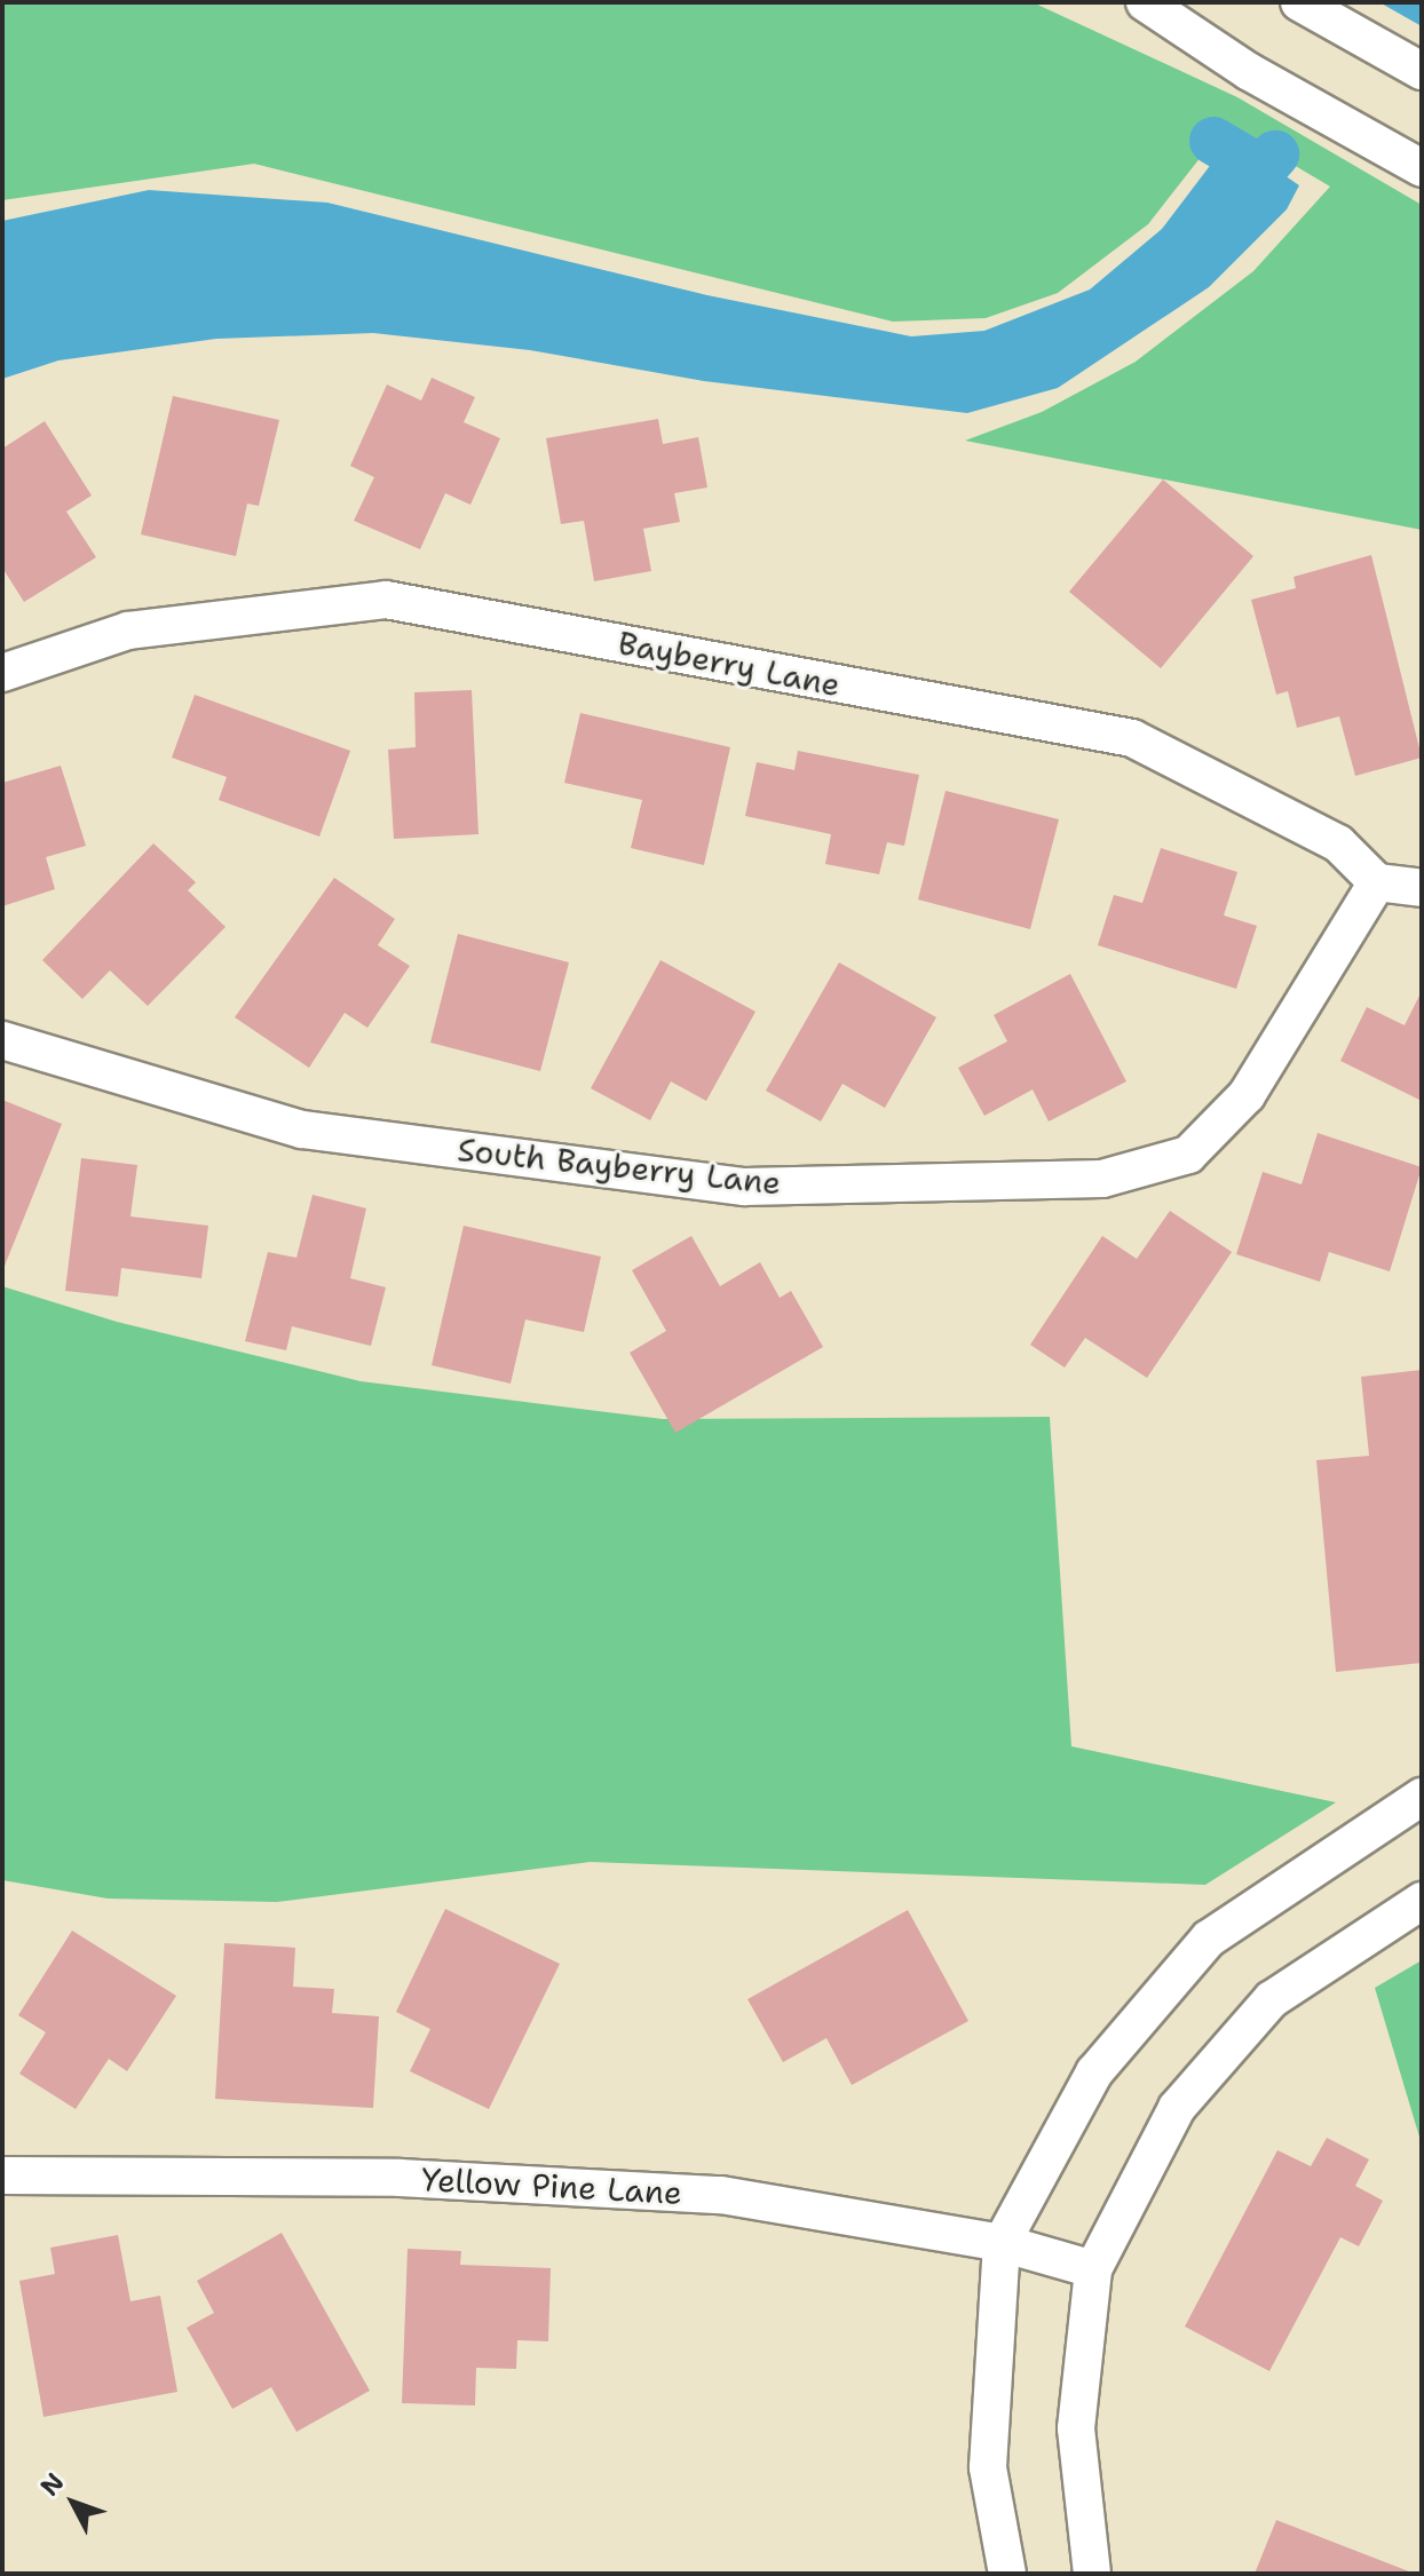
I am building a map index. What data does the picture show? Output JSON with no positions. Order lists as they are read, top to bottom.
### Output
{
  "streets": {
    "street": ["Bayberry Lane", "South Bayberry Lane", "Yellow Pine Lane"]
  },
  "crossings": [
    ["Bayberry Lane", "South Bayberry Lane"]
  ],
  "north": "top left"
}
